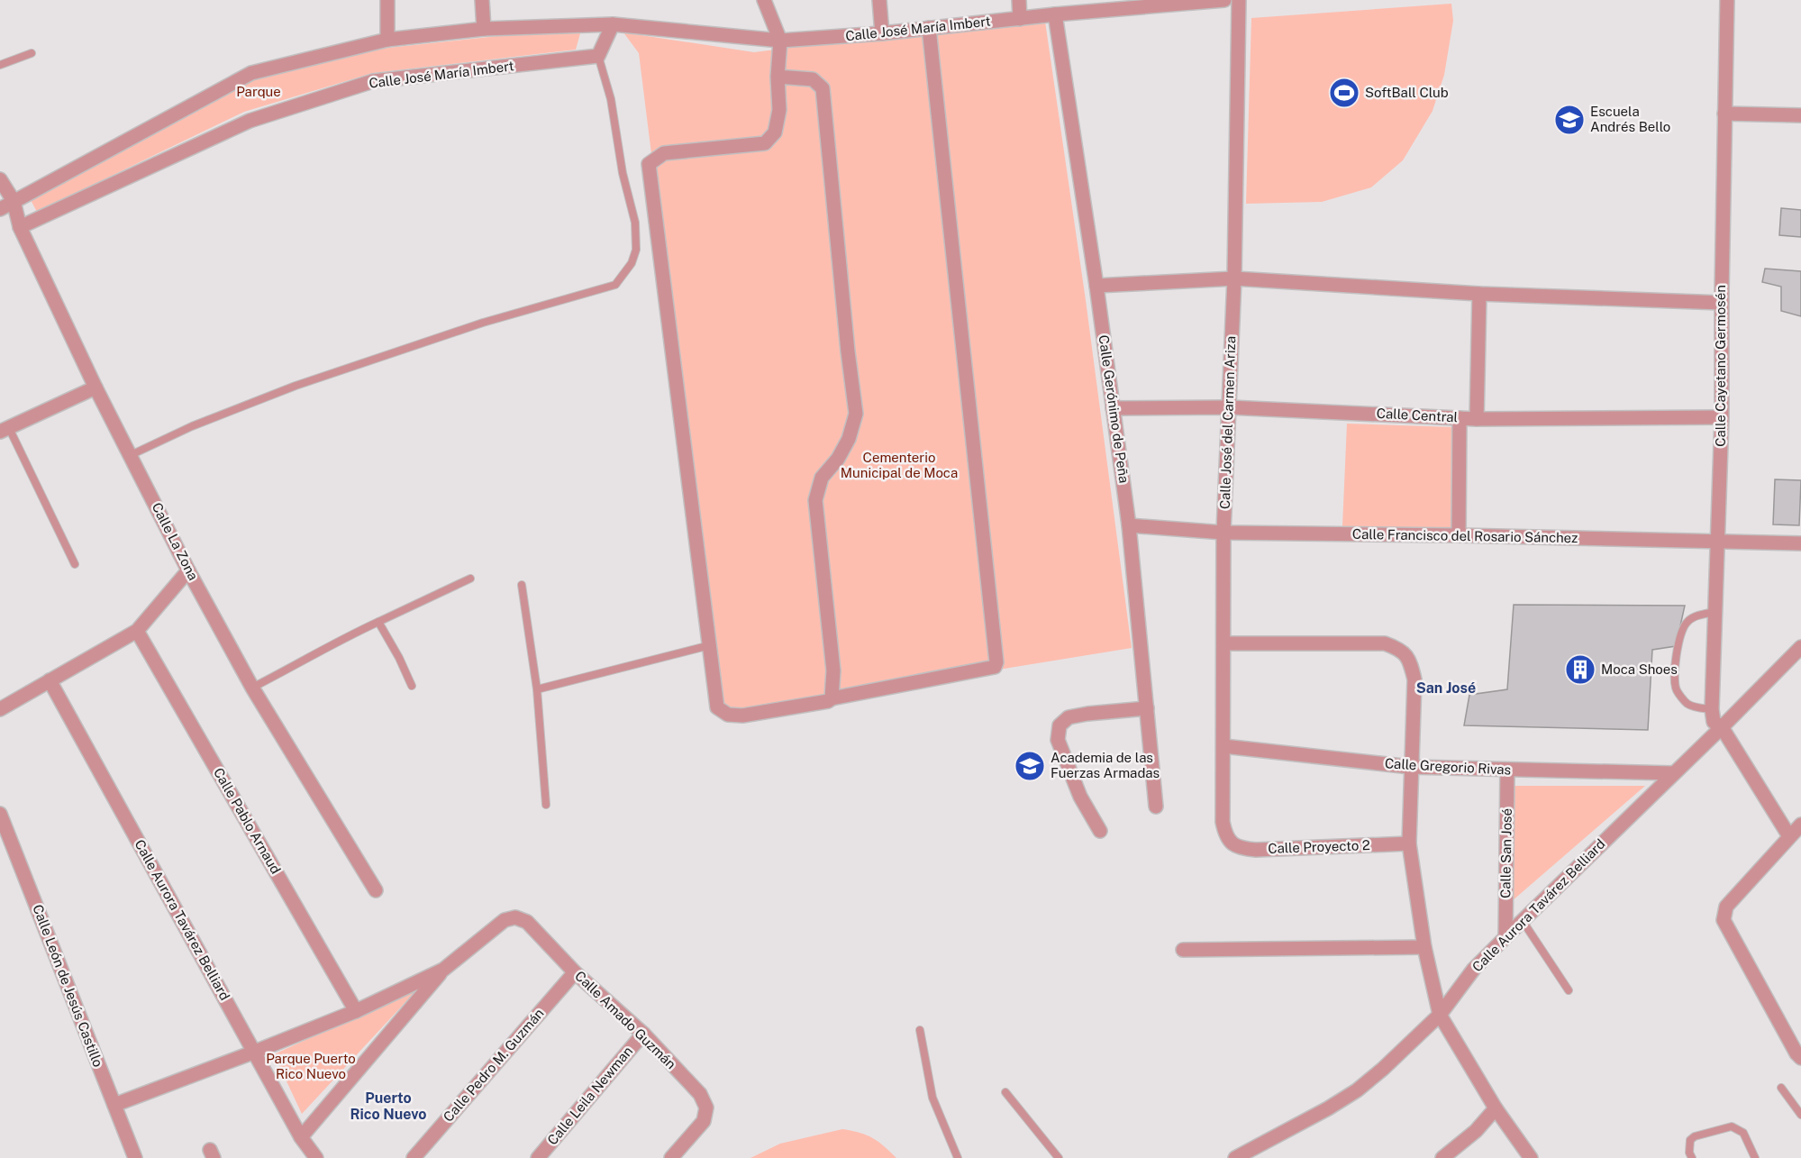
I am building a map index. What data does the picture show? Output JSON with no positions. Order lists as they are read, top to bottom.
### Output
{
  "streets": {
    "street": [
      "Calle José María Imbert",
      "Calle Cayetano Germosén",
      "Calle Gerónimo de Peña",
      "Calle Central",
      "Calle José del Carmen Ariza",
      "Calle Francisco del Rosario Sánchez",
      "Calle La Zona",
      "Calle Gregorio Rivas",
      "Calle Pablo Arnaud",
      "Calle Proyecto 2",
      "Calle San José",
      "Calle Aurora Tavárez Belliard",
      "Calle León de Jesús Castillo",
      "Calle Amado Guzmán",
      "Calle Pedro M. Guzmán",
      "Calle Leila Newman"
    ]
  },
  "crossings": [
    ["Calle José María Imbert", "Calle Gerónimo de Peña"],
    ["Calle José María Imbert", "Calle La Zona"],
    ["Calle Cayetano Germosén", "Calle Central"],
    ["Calle Cayetano Germosén", "Calle Francisco del Rosario Sánchez"],
    ["Calle Gerónimo de Peña", "Calle Central"],
    ["Calle Gerónimo de Peña", "Calle Francisco del Rosario Sánchez"],
    ["Calle Central", "Calle José del Carmen Ariza"],
    ["Calle José del Carmen Ariza", "Calle Francisco del Rosario Sánchez"],
    ["Calle José del Carmen Ariza", "Calle Gregorio Rivas"],
    ["Calle José del Carmen Ariza", "Calle Proyecto 2"],
    ["Calle Gregorio Rivas", "Calle San José"],
    ["Calle Gregorio Rivas", "Calle Aurora Tavárez Belliard"],
    ["Calle San José", "Calle Aurora Tavárez Belliard"],
    ["Calle Amado Guzmán", "Calle Pedro M. Guzmán"],
    ["Calle Amado Guzmán", "Calle Leila Newman"]
  ],
  "districts": ["San José", "Puerto Rico Nuevo"],
  "parks": ["Parque", "Cementerio Municipal de Moca", "Parque Puerto Rico Nuevo"],
  "places": {
    "sports": ["SoftBall Club"],
    "school or university": ["Escuela Andrés Bello", "Academia de las Fuerzas Armadas"],
    "building": ["Moca Shoes"]
  }
}
